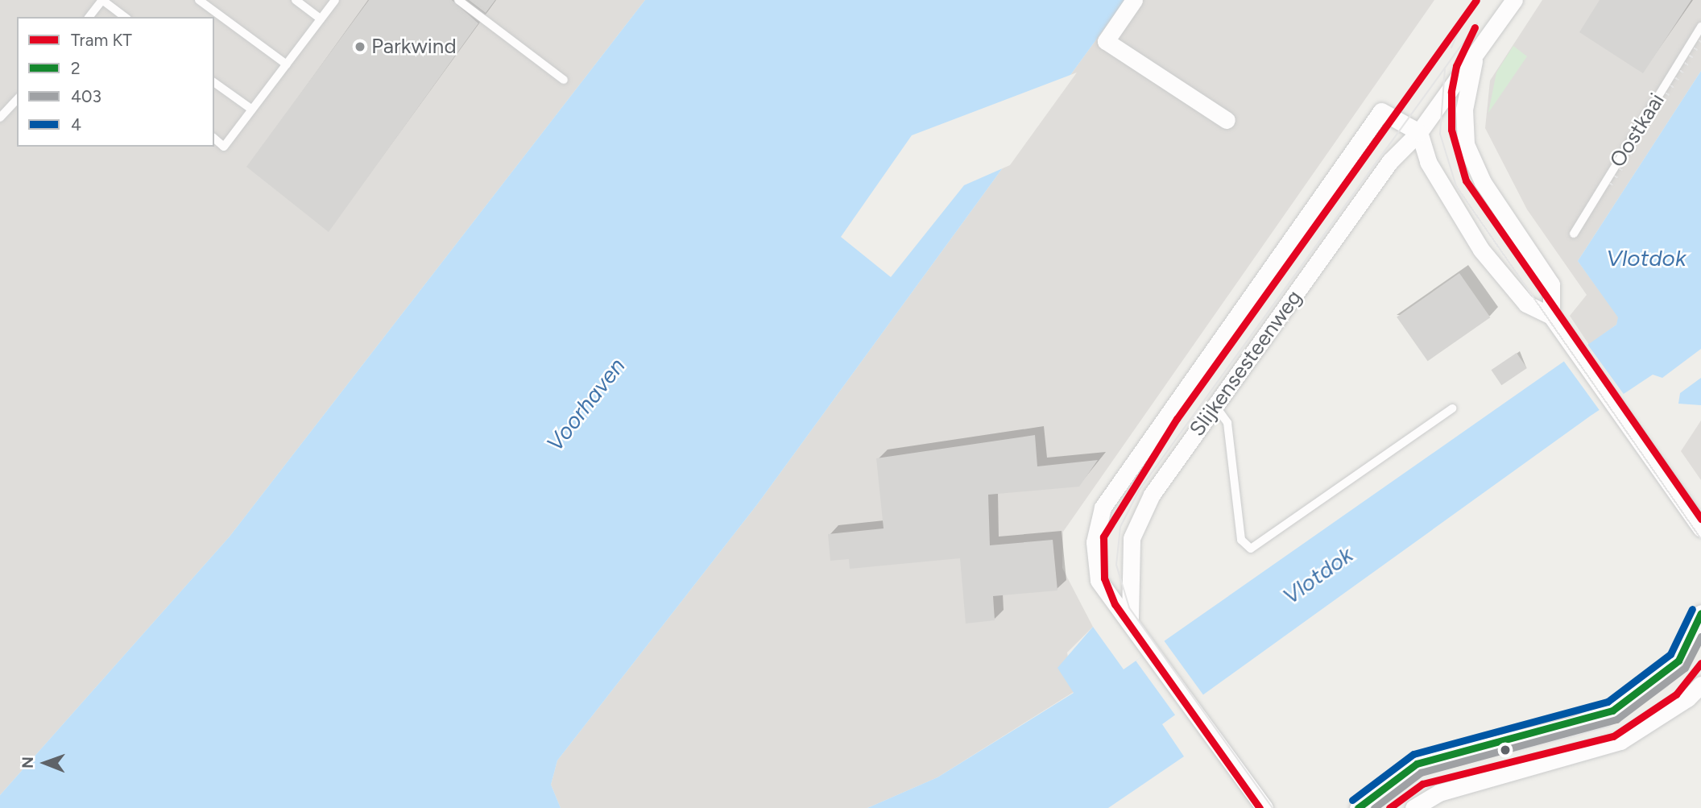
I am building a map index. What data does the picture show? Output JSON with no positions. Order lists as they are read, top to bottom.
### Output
{
  "streets": {
    "street": ["Slijkensesteenweg"],
    "lane": ["Oostkaai"]
  },
  "water": ["Vlotdok", "Voorhaven"],
  "places": ["Parkwind"],
  "lines": [
    "tram line KT",
    "transit line 4",
    "transit line 2",
    "transit line 403"
  ],
  "legend": [
    "Tram KT",
    "2",
    "403",
    "4"
  ],
  "north": "left"
}
